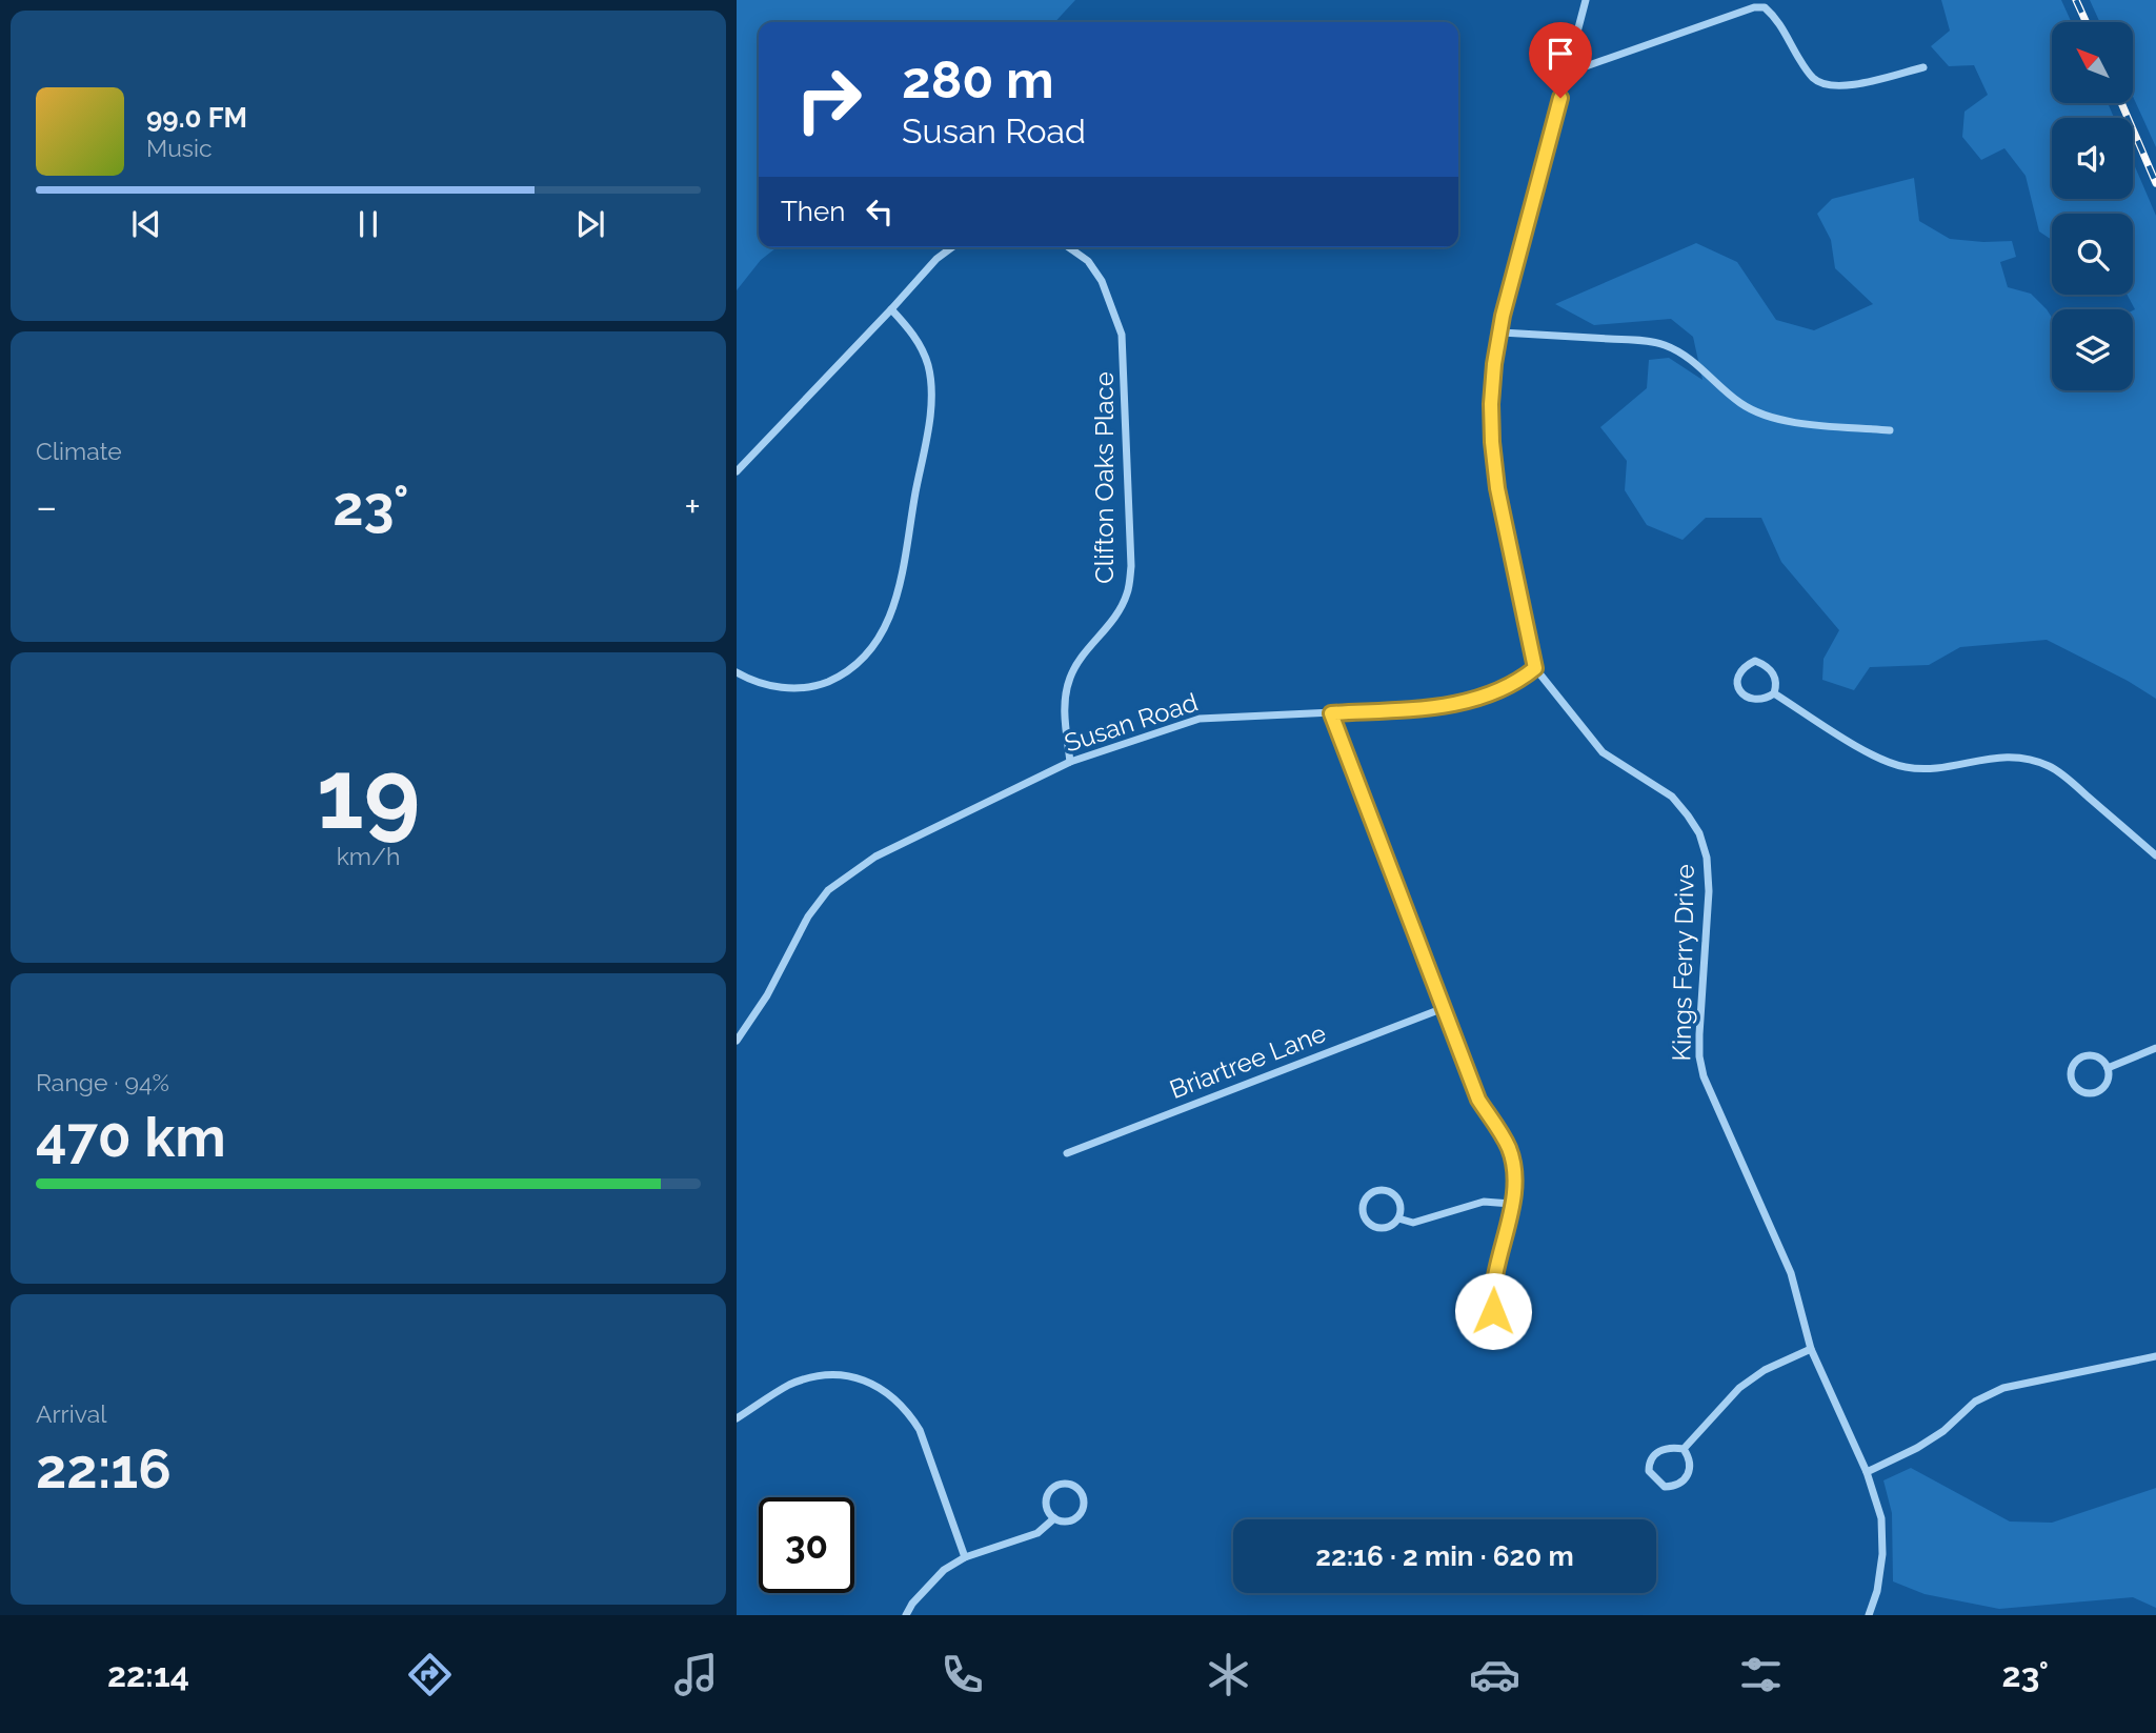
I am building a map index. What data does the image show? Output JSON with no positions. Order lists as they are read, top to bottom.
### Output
{
  "streets": {
    "street": [
      "Clifton Oaks Place",
      "Susan Road",
      "Kings Ferry Drive",
      "Briartree Lane"
    ]
  },
  "crossings": [
    ["Clifton Oaks Place", "Susan Road"],
    ["Susan Road", "Kings Ferry Drive"]
  ],
  "north": "top left",
  "page": {
    "turn": ["280 m", "Susan Road"],
    "song": ["99.0 FM", "Music"],
    "then": "Then",
    "tile": [
      "Climate",
      ["19", "km/h"],
      ["Range · 94%", "470 km"],
      ["Arrival", "22:16"]
    ],
    "heat": ["−", "23°", "+"],
    "limit": "30",
    "trip": "22:16 · 2 min · 620 m",
    "tabs": ["22:14", "23°"]
  }
}
